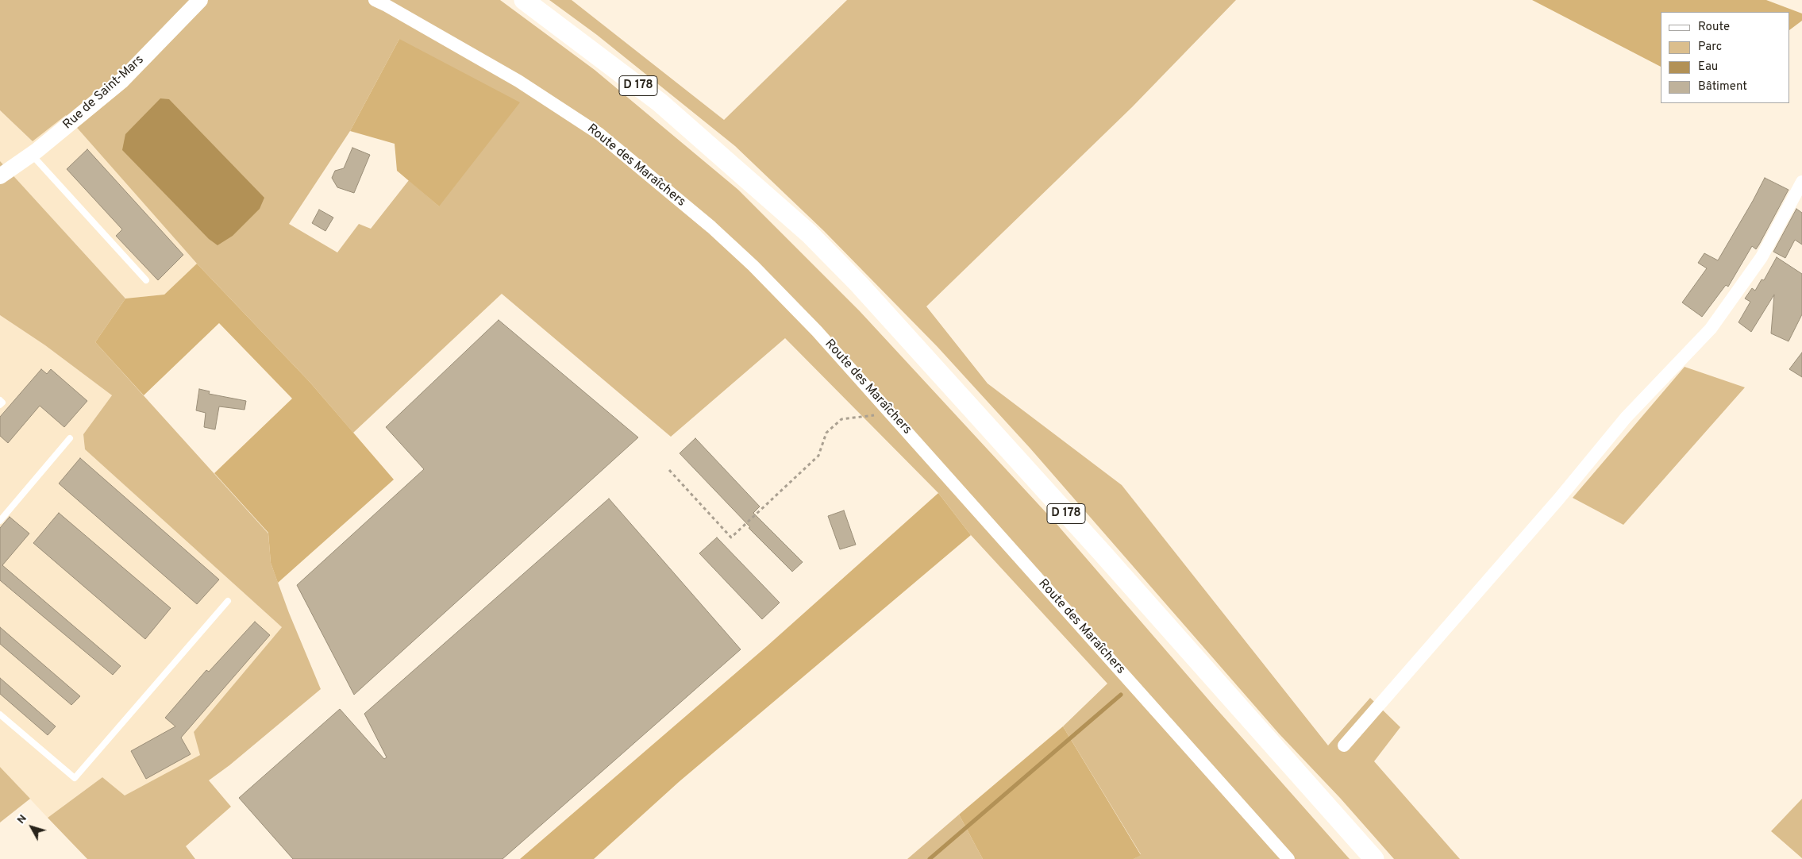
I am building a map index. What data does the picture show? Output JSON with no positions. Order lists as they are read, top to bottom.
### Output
{
  "streets": {
    "main road": ["D 178"],
    "street": ["Rue de Saint-Mars", "Route des Maraîchers"]
  },
  "legend": [
    "Route",
    "Parc",
    "Eau",
    "Bâtiment"
  ],
  "north": "top left"
}
